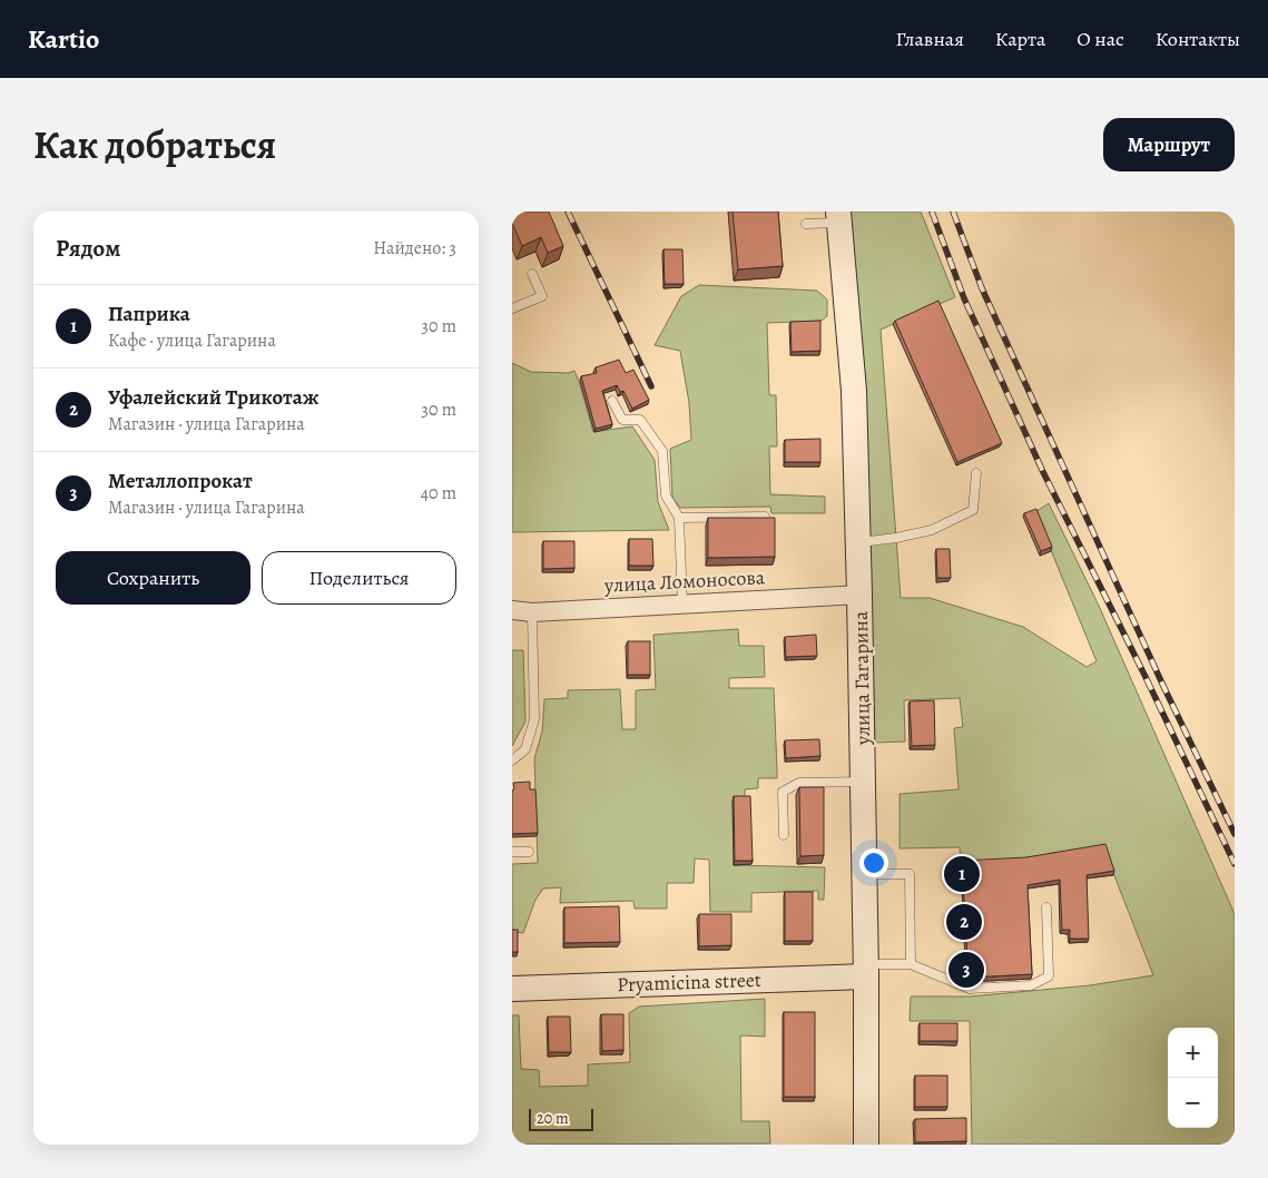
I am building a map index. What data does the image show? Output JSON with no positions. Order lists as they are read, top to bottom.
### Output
{
  "streets": {
    "street": ["улица Ломоносова", "улица Гагарина", "Pryamicina street"]
  },
  "crossings": [
    ["улица Ломоносова", "улица Гагарина"],
    ["улица Гагарина", "Pryamicina street"]
  ],
  "scale_bar": "20 m",
  "page": {
    "header": "Kartio",
    "nav": [
      "Главная",
      "Карта",
      "О нас",
      "Контакты"
    ],
    "title": "Как добраться",
    "buttons": [
      "Маршрут",
      ["Сохранить", "Поделиться"]
    ],
    "heading": ["Рядом", "Найдено: 3"],
    "list": [
      {
        "mark": "1",
        "name": "Паприка",
        "note": "Кафе · улица Гагарина",
        "value": "30 m"
      },
      {
        "mark": "2",
        "name": "Уфалейский Трикотаж",
        "note": "Магазин · улица Гагарина",
        "value": "30 m"
      },
      {
        "mark": "3",
        "name": "Металлопрокат",
        "note": "Магазин · улица Гагарина",
        "value": "40 m"
      }
    ],
    "pins": ["1", "2", "3"],
    "map_buttons": ["+", "−"],
    "scale": "20 m"
  }
}
